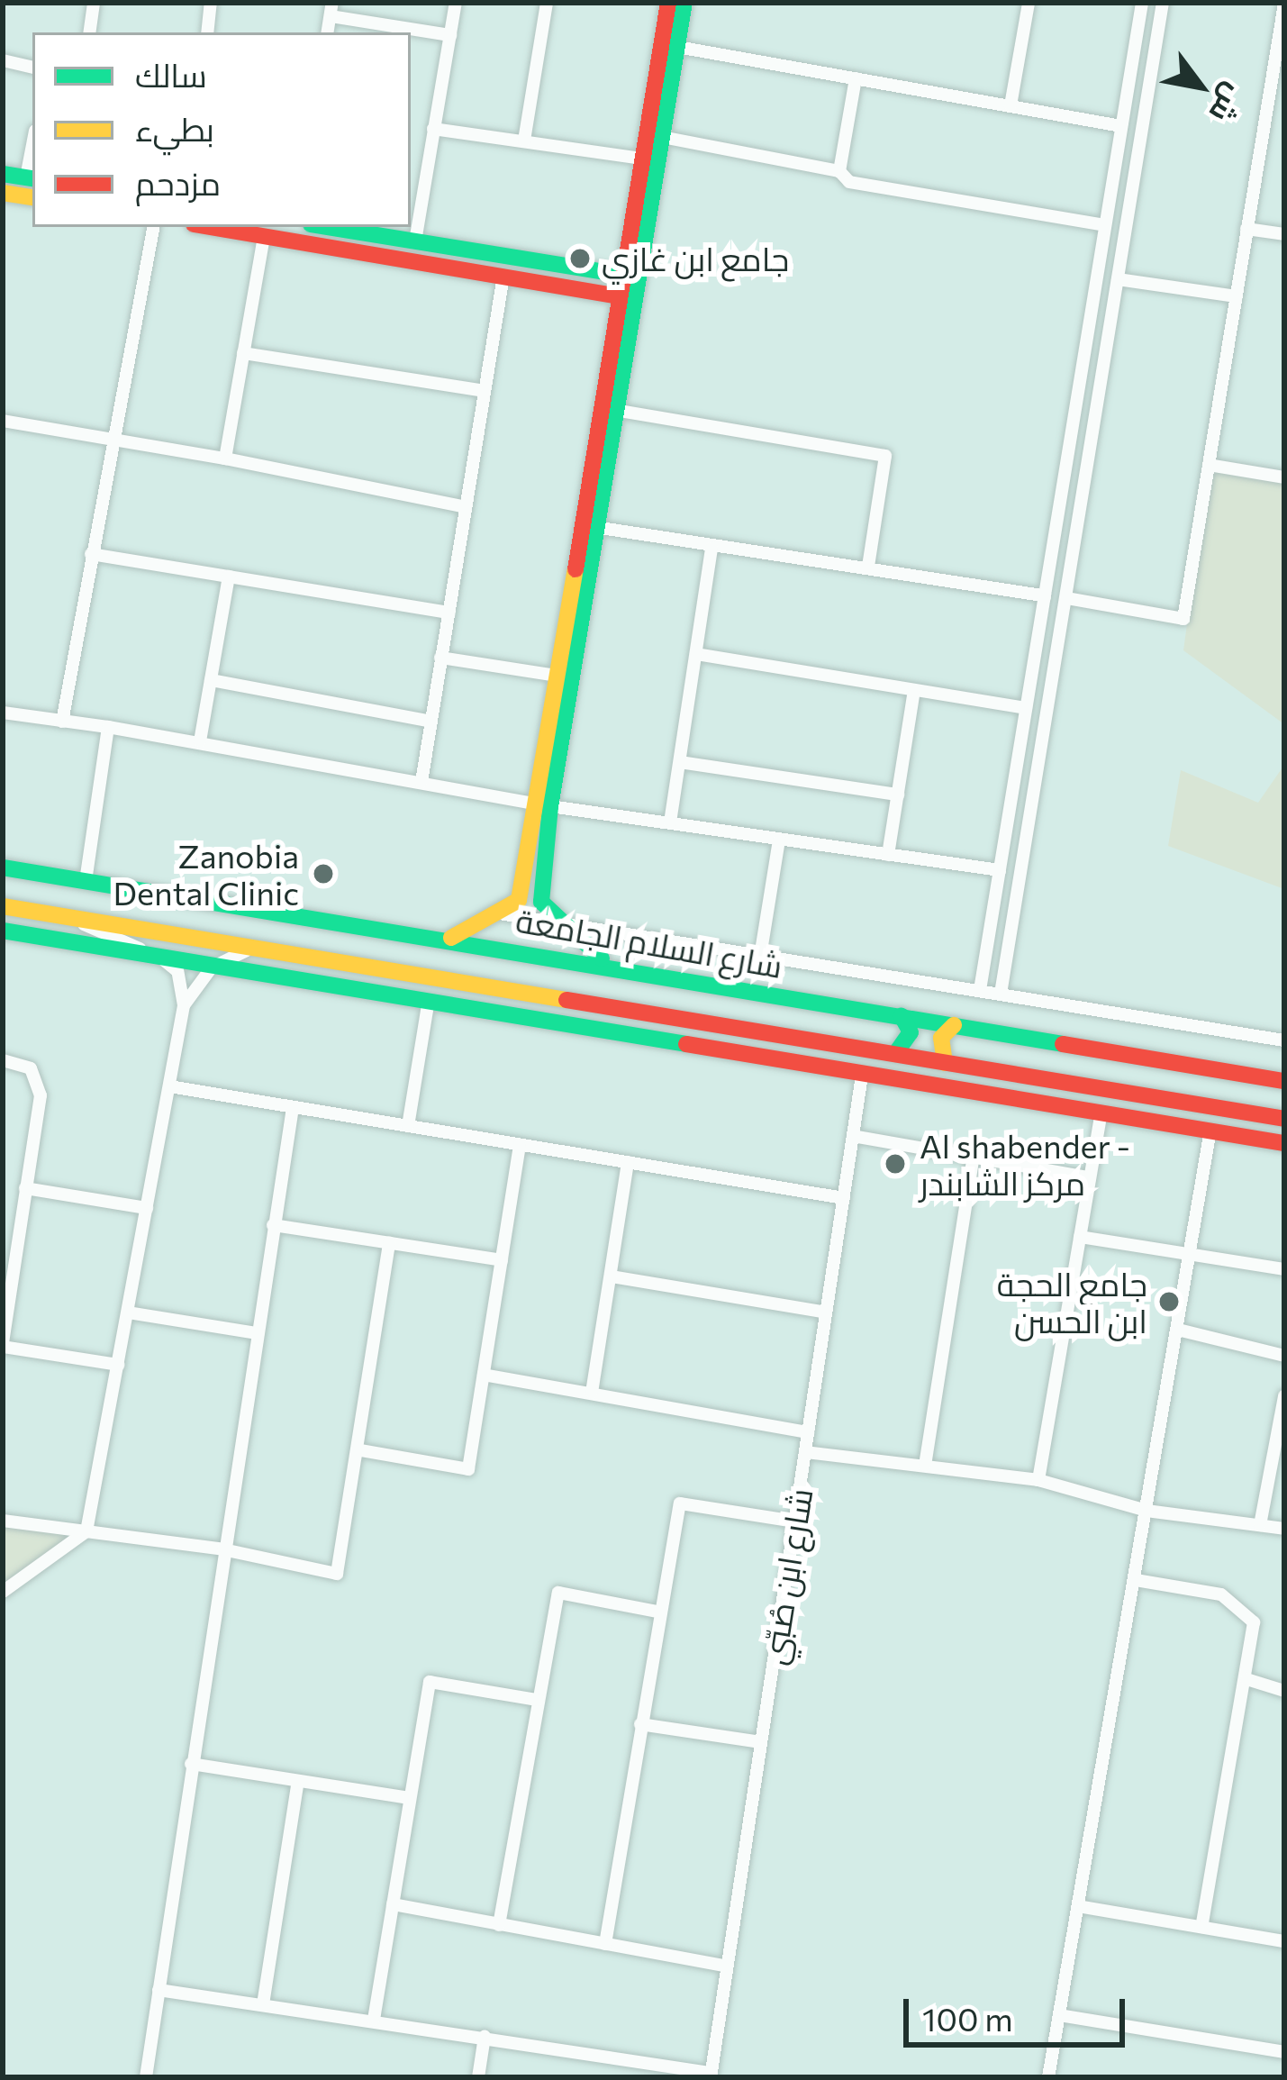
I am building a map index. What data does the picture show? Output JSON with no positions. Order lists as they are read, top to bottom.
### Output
{
  "streets": {
    "street": ["شارع السلام الجامعة", "شارع ابن صُبّي"]
  },
  "places": [
    "جامع ابن غازي",
    "Zanobia Dental Clinic",
    "Al shabender - مركز الشابندر",
    "جامع الحجة ابن الحسن"
  ],
  "legend": ["سالك", "بطيء", "مزدحم"],
  "scale_bar": "100 m",
  "north": "bottom right"
}
